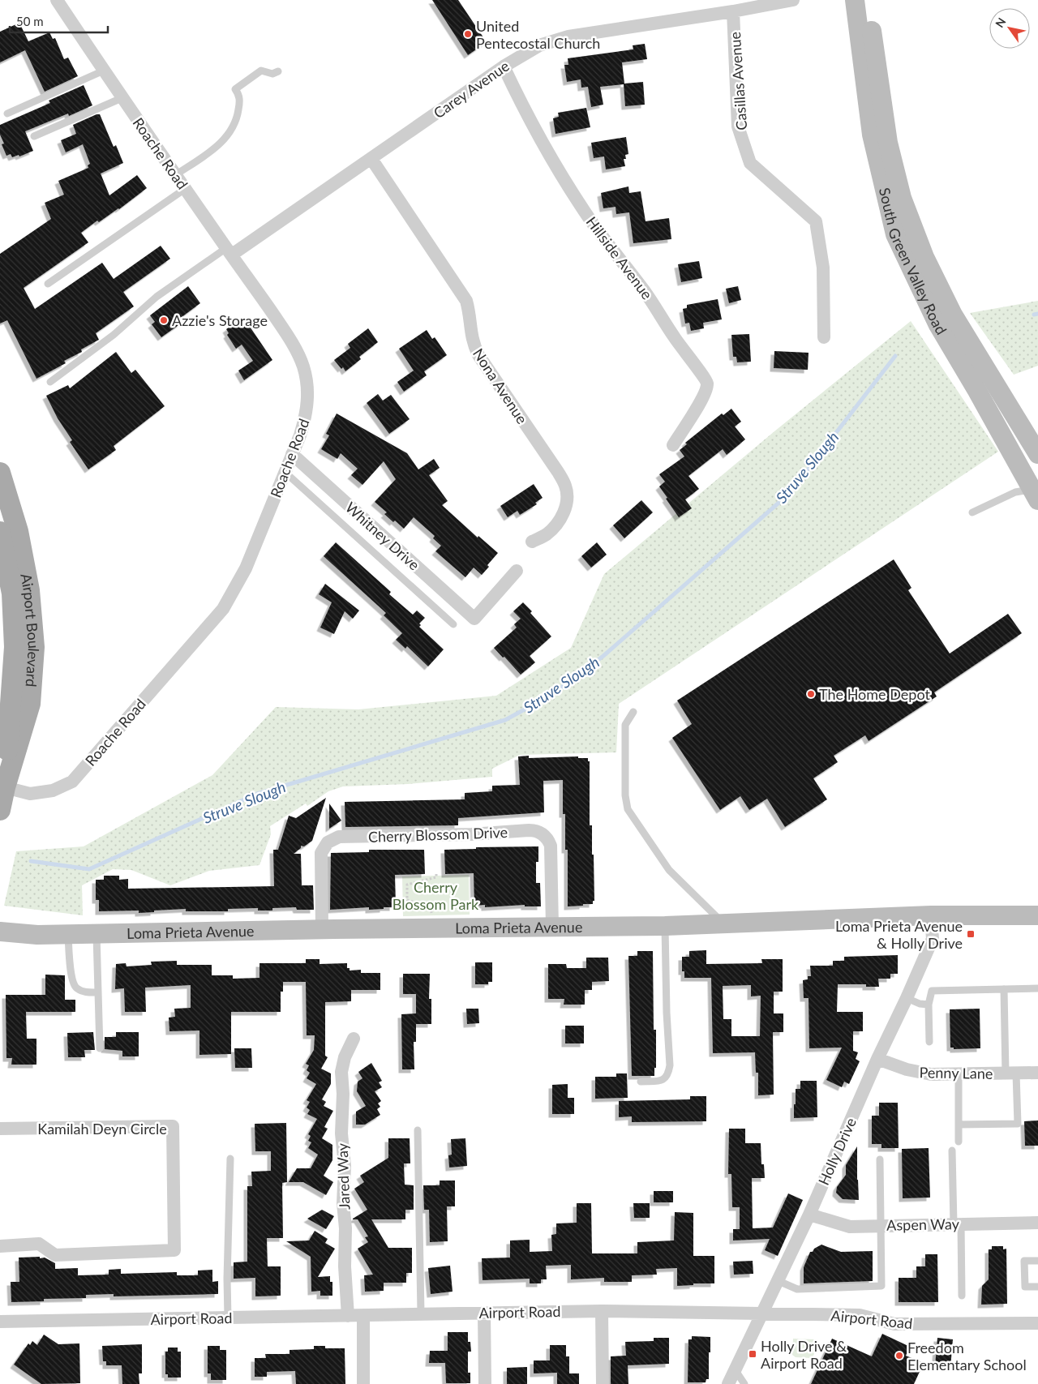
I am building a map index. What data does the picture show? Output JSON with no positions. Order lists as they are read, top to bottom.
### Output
{
  "streets": {
    "main road": ["Airport Boulevard"],
    "street": [
      "Casillas Avenue",
      "Carey Avenue",
      "Roache Road",
      "Hillside Avenue",
      "South Green Valley Road",
      "Nona Avenue",
      "Whitney Drive",
      "Cherry Blossom Drive",
      "Loma Prieta Avenue",
      "Penny Lane",
      "Kamilah Deyn Circle",
      "Holly Drive",
      "Jared Way",
      "Aspen Way",
      "Airport Road"
    ]
  },
  "crossings": [
    ["Casillas Avenue", "Carey Avenue"],
    ["Carey Avenue", "Roache Road"],
    ["Carey Avenue", "Hillside Avenue"],
    ["Carey Avenue", "Nona Avenue"],
    ["Roache Road", "Whitney Drive"],
    ["Roache Road", "Airport Boulevard"],
    ["Cherry Blossom Drive", "Loma Prieta Avenue"],
    ["Loma Prieta Avenue", "Holly Drive"],
    ["Penny Lane", "Holly Drive"],
    ["Holly Drive", "Aspen Way"],
    ["Holly Drive", "Airport Road"],
    ["Jared Way", "Airport Road"]
  ],
  "water": ["Struve Slough"],
  "parks": ["Cherry Blossom Park"],
  "places": {
    "other": [
      "United Pentecostal Church",
      "Azzie's Storage",
      "The Home Depot",
      "Freedom Elementary School"
    ],
    "transit": ["Loma Prieta Avenue & Holly Drive", "Holly Drive & Airport Road"]
  },
  "scale_bar": "50 m",
  "north": "top left"
}
